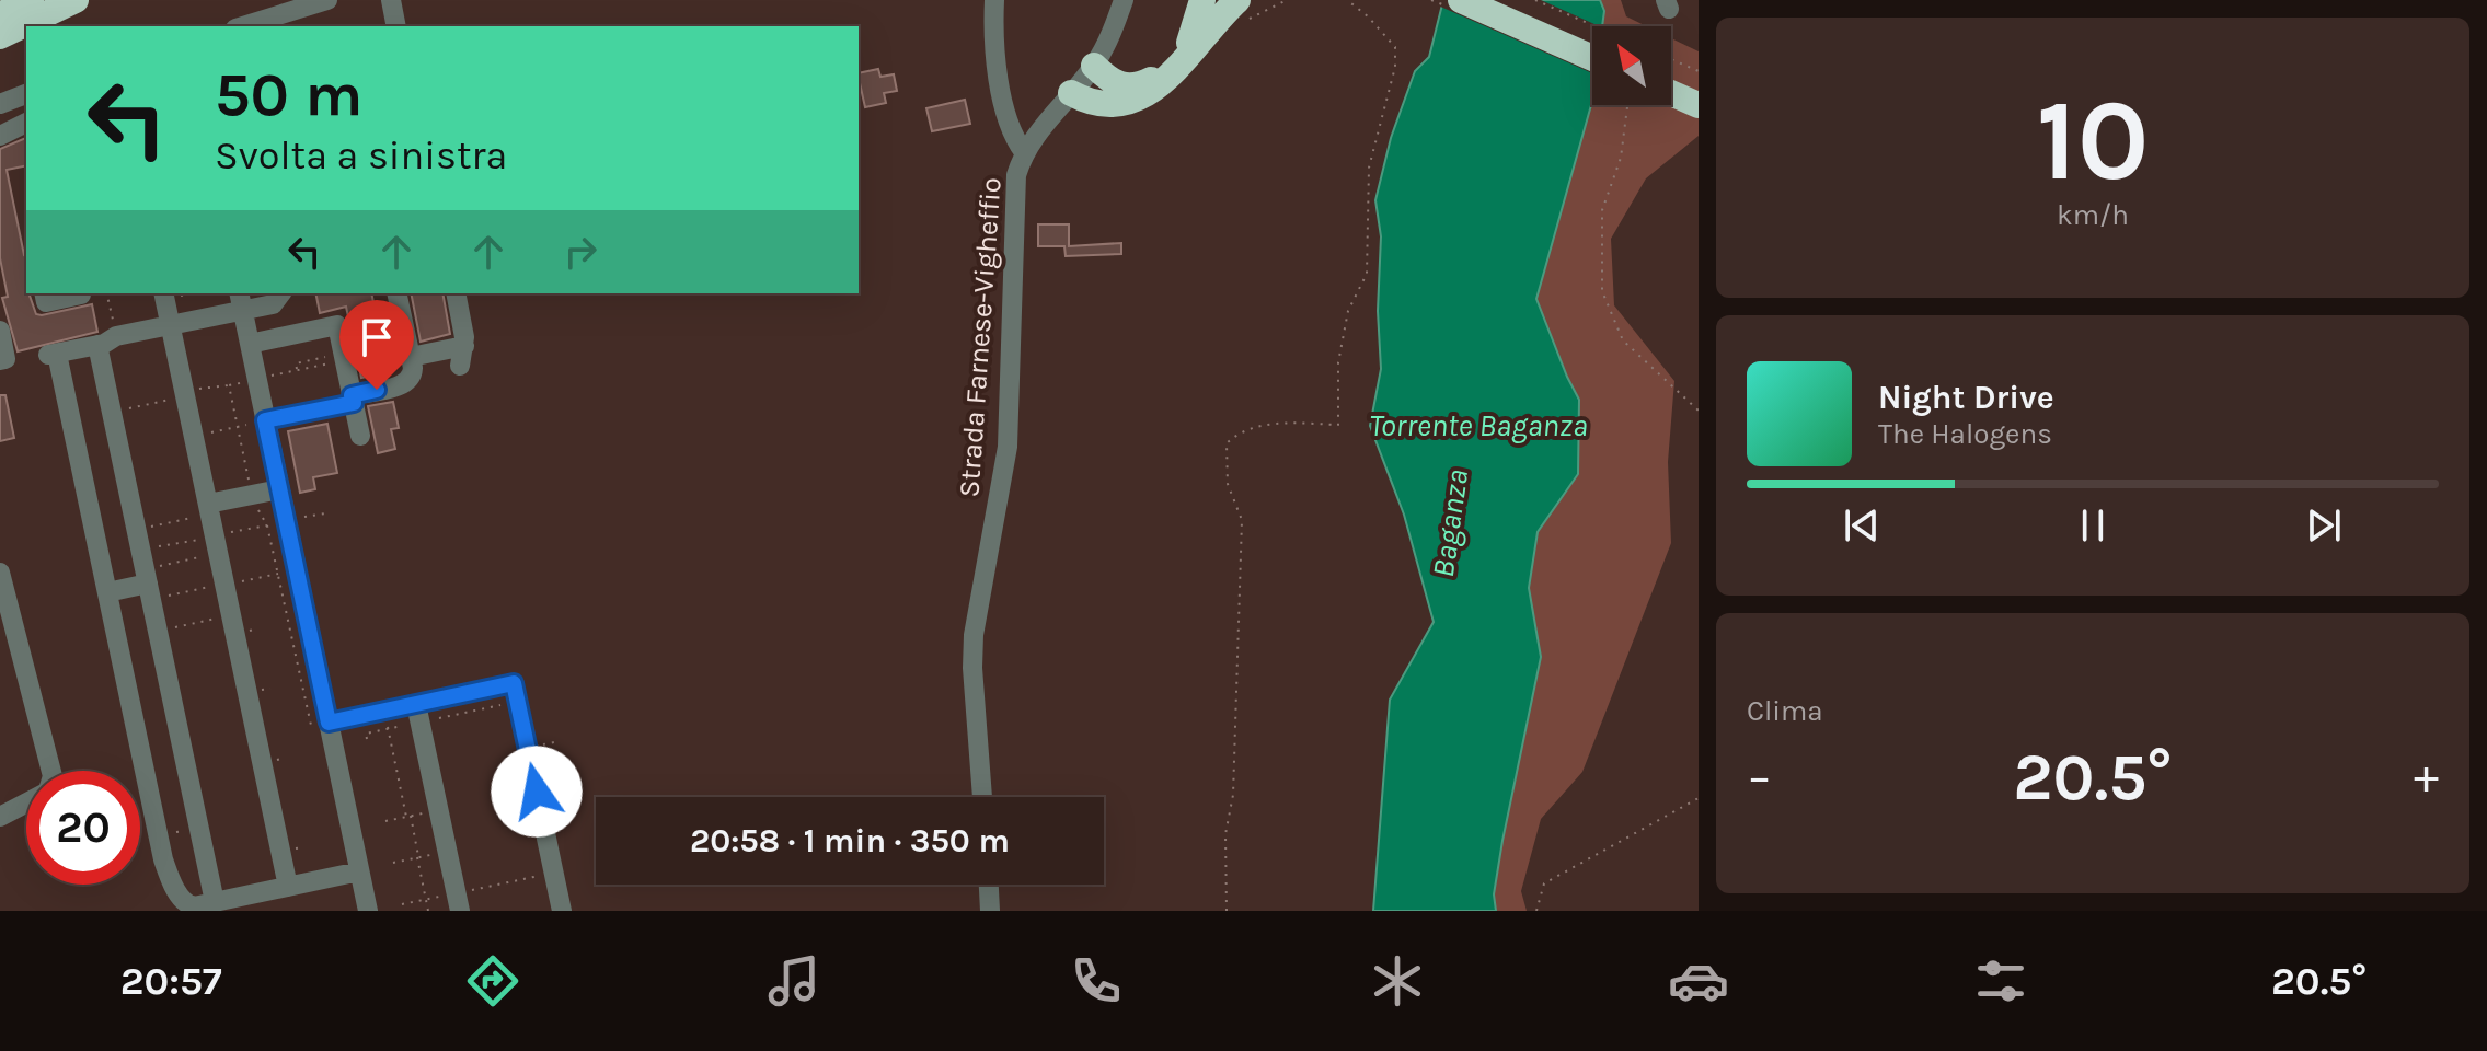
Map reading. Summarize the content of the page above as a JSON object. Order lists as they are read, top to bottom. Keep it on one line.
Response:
{"streets":{"street":["Strada Farnese-Vigheffio"]},"water":["Torrente Baganza","Baganza"],"north":"top left","page":{"tile":[["10","km/h"],"Clima"],"turn":["50 m","Svolta a sinistra"],"song":["Night Drive","The Halogens"],"heat":["−","20.5°","+"],"limit":"20","trip":"20:58 · 1 min · 350 m","tabs":["20:57","20.5°"]}}
